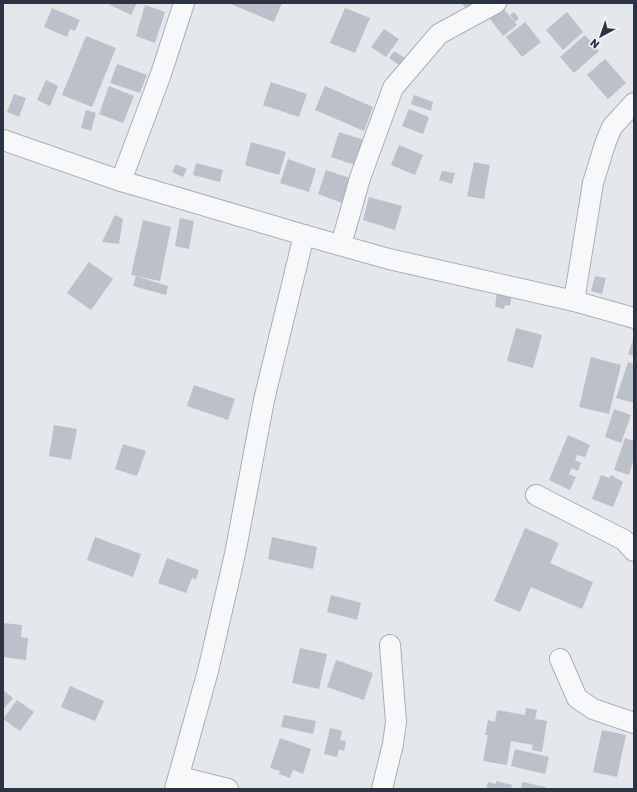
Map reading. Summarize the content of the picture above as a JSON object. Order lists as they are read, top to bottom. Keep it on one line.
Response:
{"north":"bottom left"}
